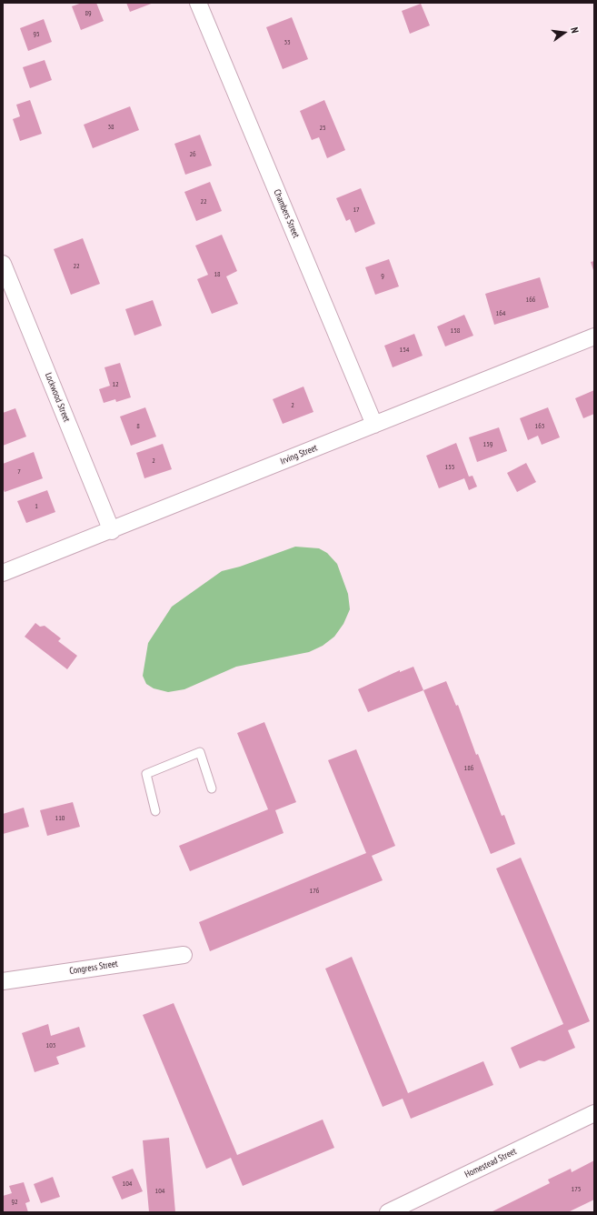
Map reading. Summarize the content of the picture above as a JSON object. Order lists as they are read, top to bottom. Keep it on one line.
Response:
{"streets":{"street":["Chambers Street","Lockwood Street","Irving Street","Congress Street","Homestead Street"]},"crossings":[["Chambers Street","Irving Street"],["Lockwood Street","Irving Street"]],"house_numbers":["89","95","33","38","25","26","22","17","22","18","9","166","164","158","154","12","2","8","163","159","2","155","7","1","186","110","176","103","104","175","104","92"],"north":"right"}
